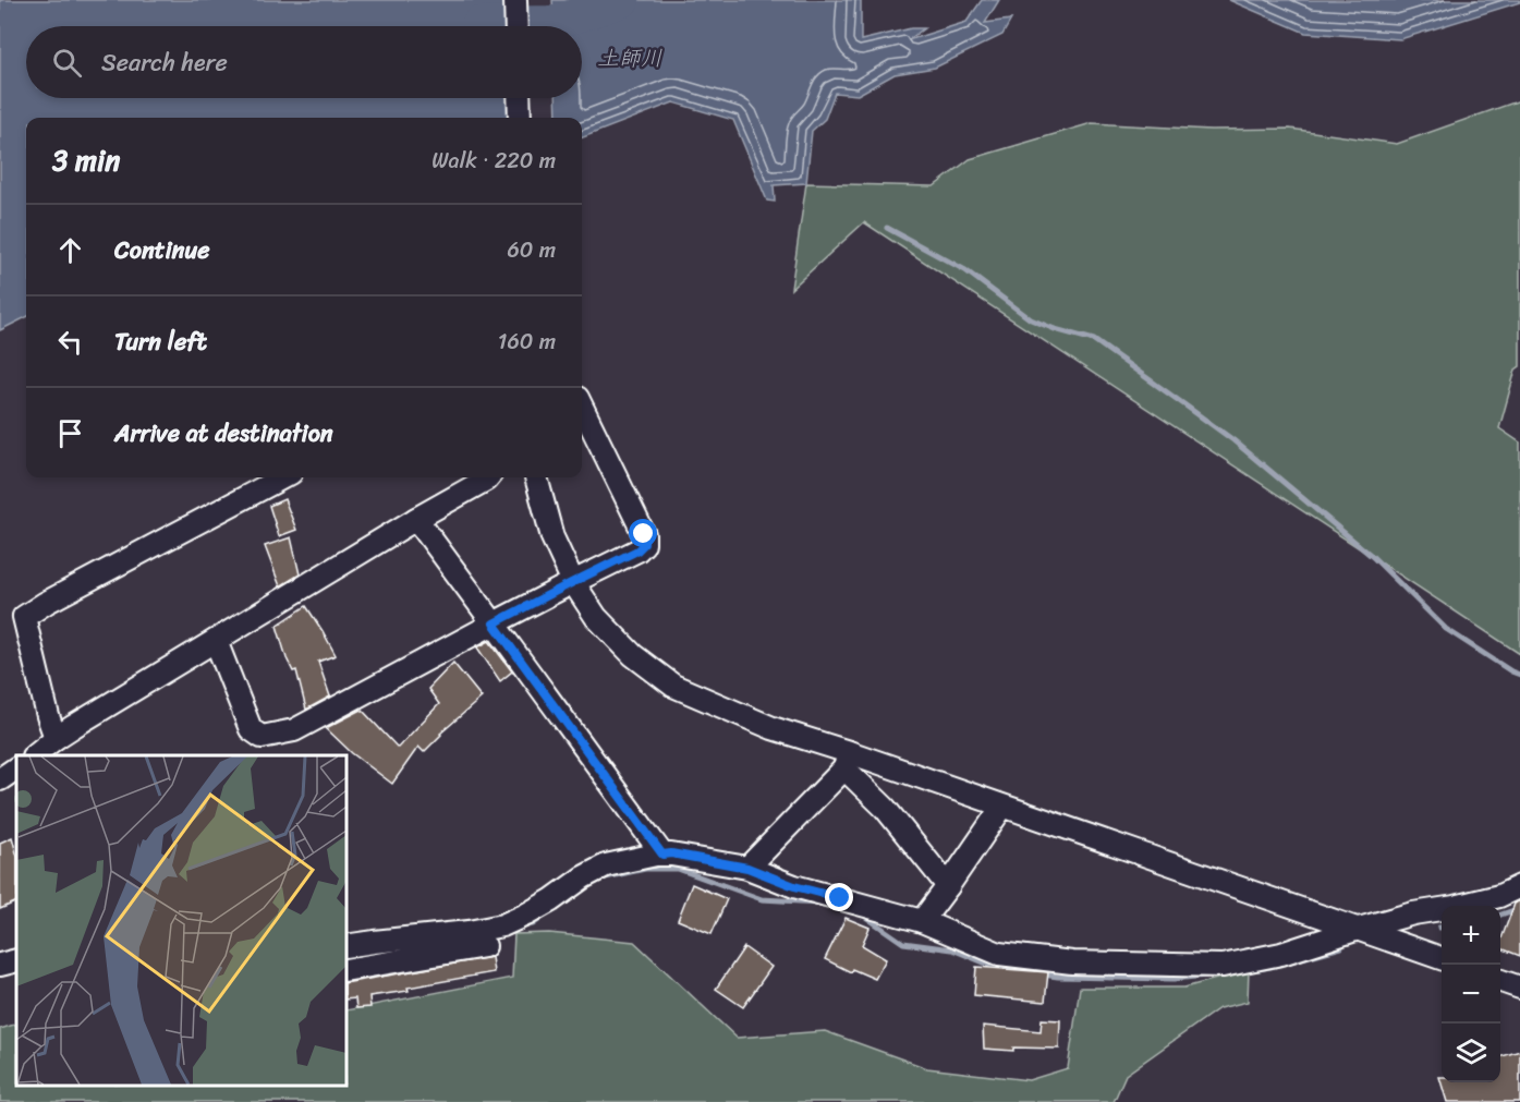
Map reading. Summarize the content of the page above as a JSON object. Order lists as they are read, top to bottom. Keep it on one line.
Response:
{"water":["土師川"],"page":{"search":"Search here","heading":["3 min","Walk · 220 m"],"list":[["Continue","60 m"],["Turn left","160 m"],"Arrive at destination"],"map_buttons":["+","−"]}}
